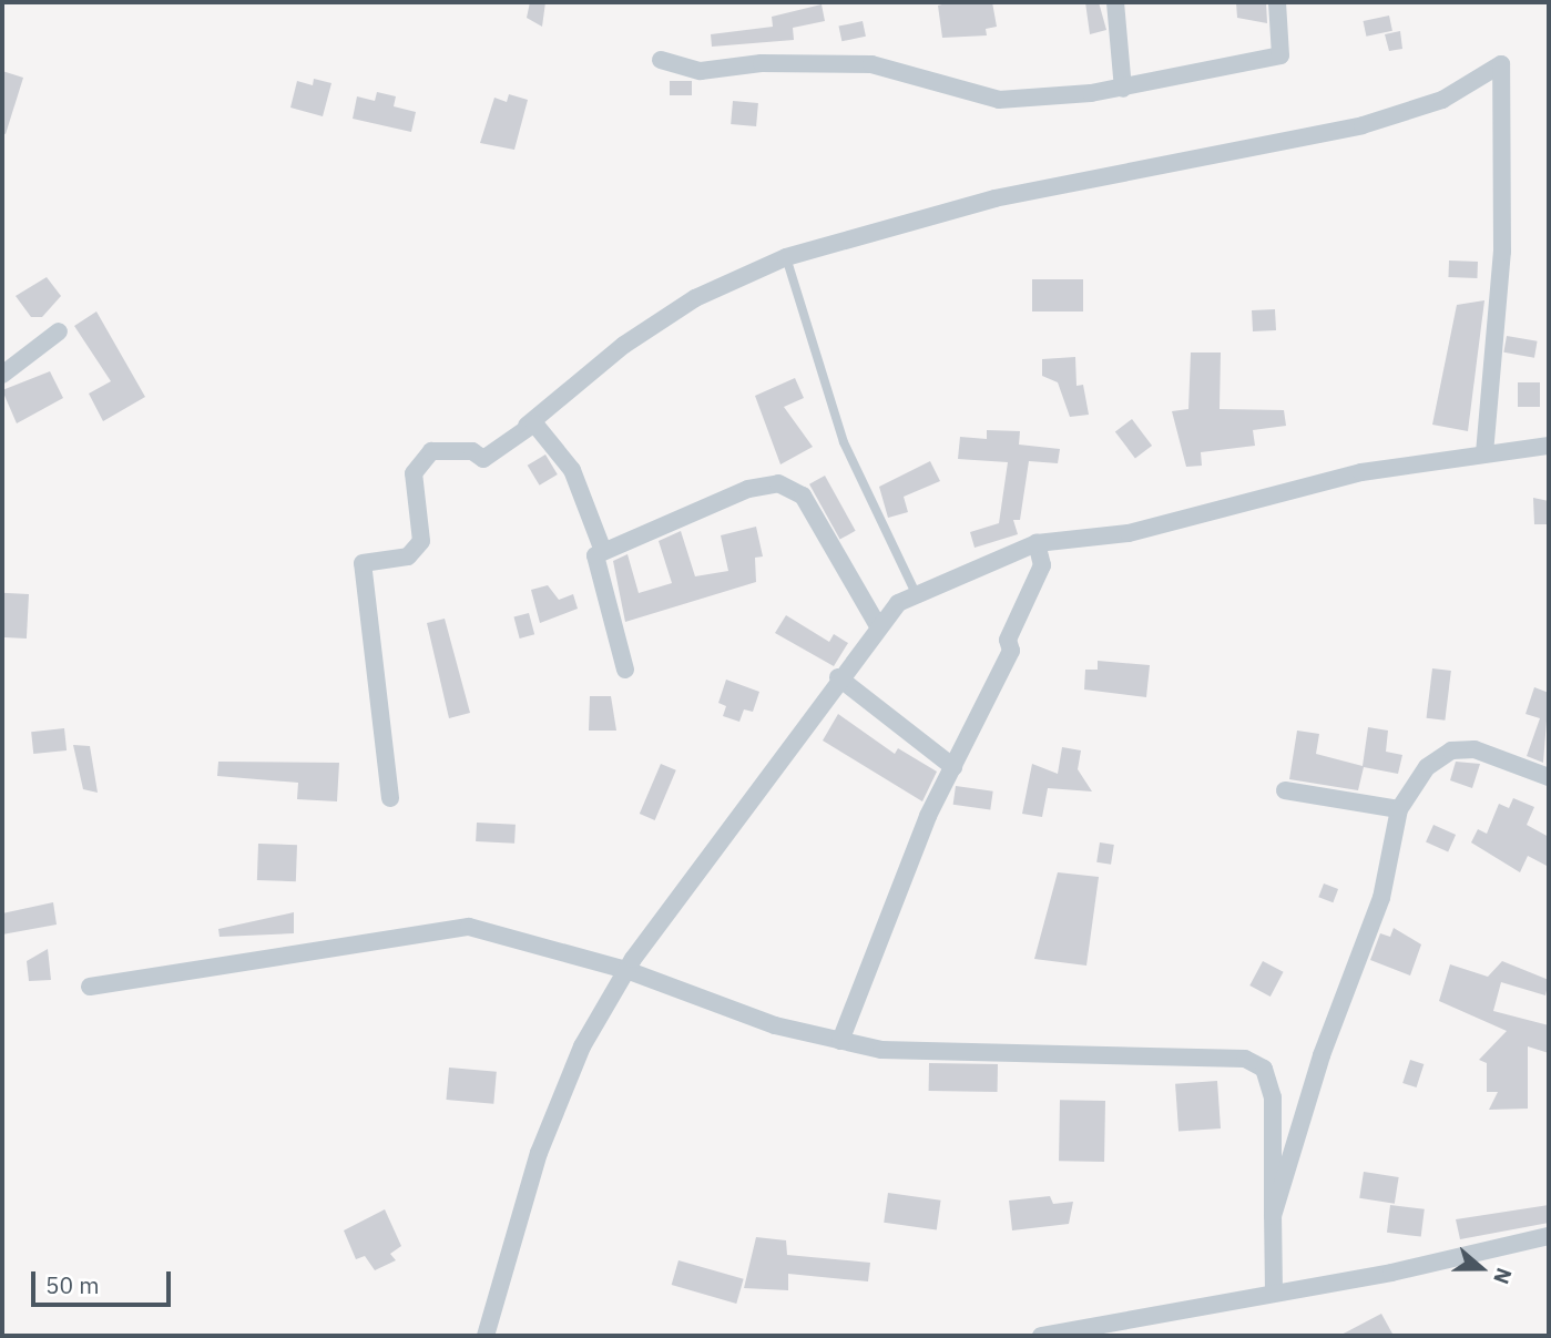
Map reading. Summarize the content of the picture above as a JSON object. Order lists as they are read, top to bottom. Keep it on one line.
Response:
{"scale_bar":"50 m","north":"right"}
